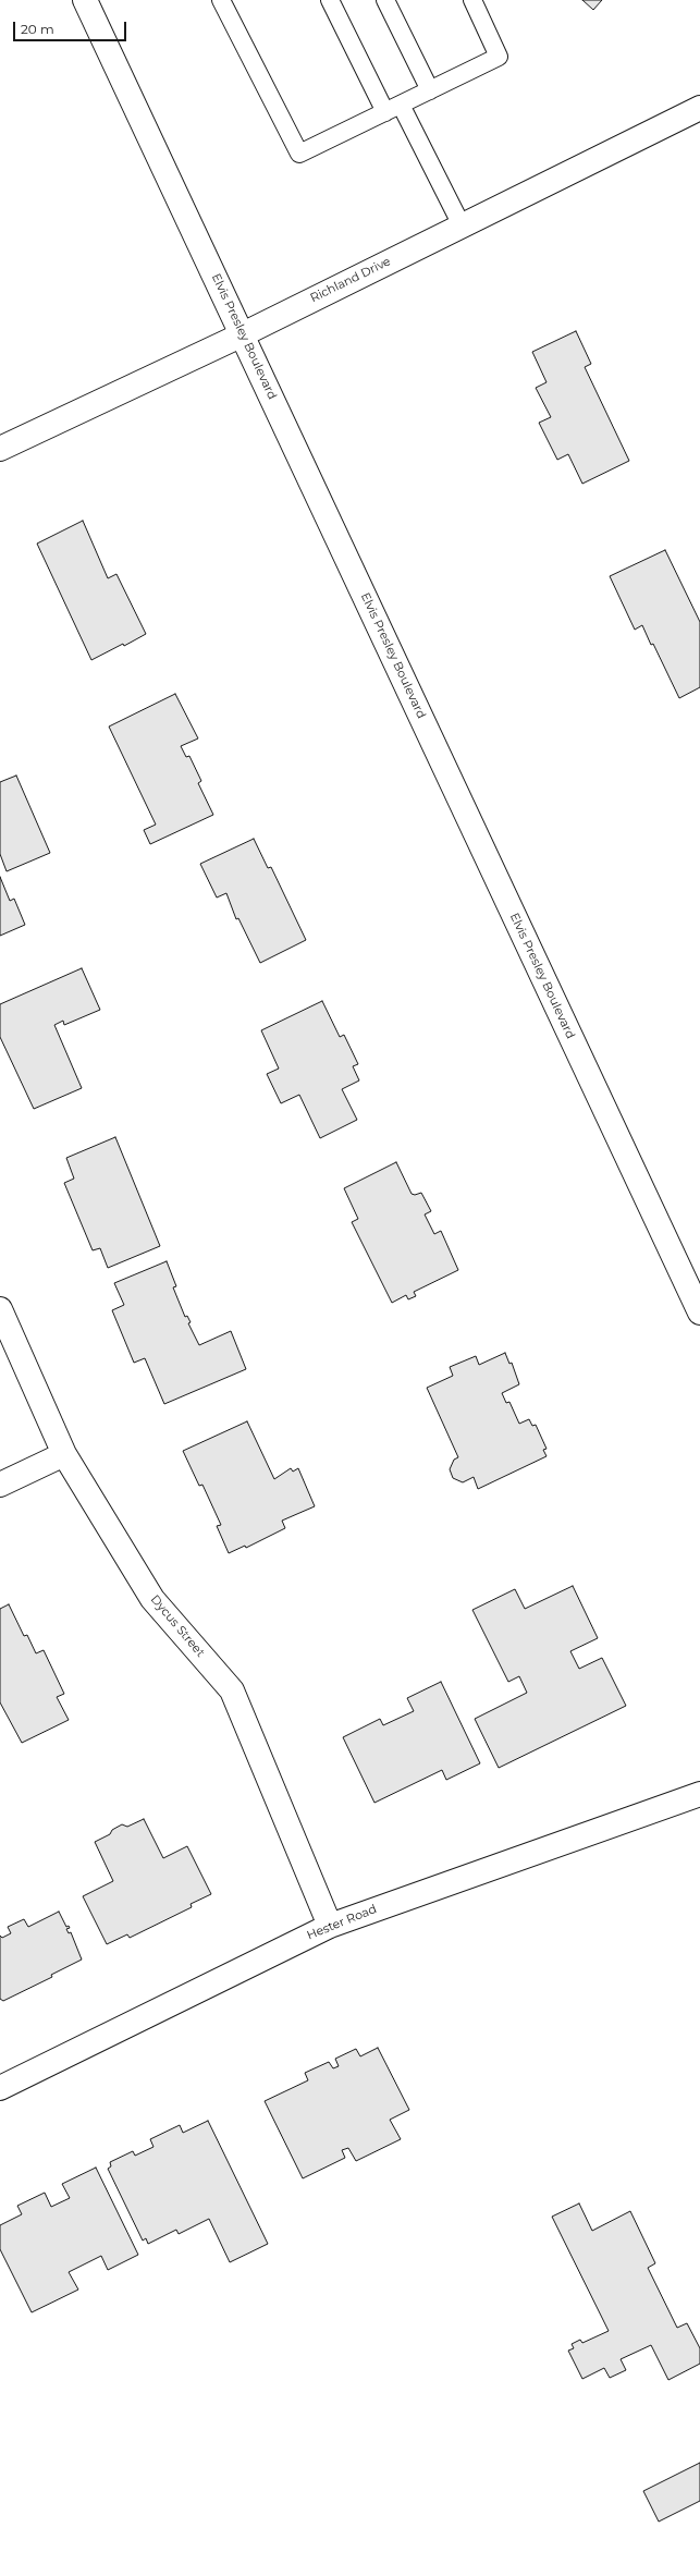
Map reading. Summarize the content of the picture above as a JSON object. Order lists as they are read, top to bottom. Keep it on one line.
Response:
{"streets":{"street":["Richland Drive","Elvis Presley Boulevard","Dycus Street","Hester Road"]},"crossings":[["Richland Drive","Elvis Presley Boulevard"],["Dycus Street","Hester Road"]],"scale_bar":"20 m"}
